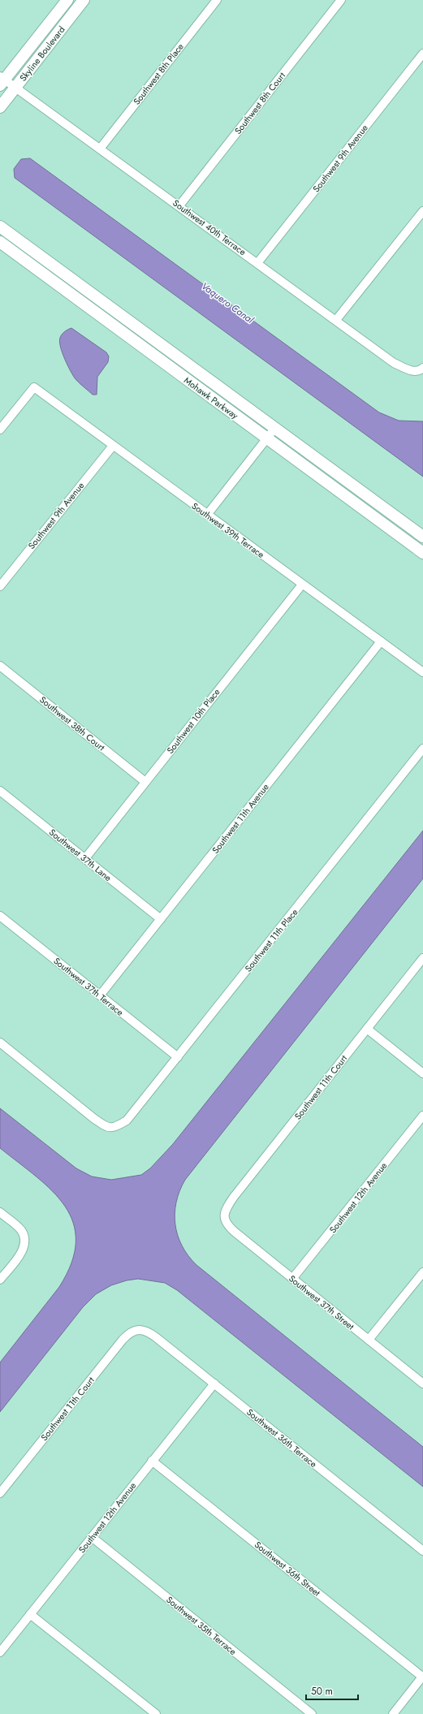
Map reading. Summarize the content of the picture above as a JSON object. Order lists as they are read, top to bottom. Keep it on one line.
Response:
{"streets":{"street":["Skyline Boulevard","Southwest 8th Place","Southwest 8th Court","Southwest 9th Avenue","Southwest 40th Terrace","Mohawk Parkway","Southwest 39th Terrace","Southwest 10th Place","Southwest 38th Court","Southwest 11th Avenue","Southwest 37th Lane","Southwest 11th Place","Southwest 37th Terrace","Southwest 11th Court","Southwest 12th Avenue","Southwest 37th Street","Southwest 36th Terrace","Southwest 36th Street","Southwest 35th Terrace"]},"crossings":[["Skyline Boulevard","Southwest 40th Terrace"],["Southwest 8th Place","Southwest 40th Terrace"],["Southwest 8th Court","Southwest 40th Terrace"],["Southwest 9th Avenue","Southwest 40th Terrace"],["Southwest 9th Avenue","Southwest 39th Terrace"],["Southwest 39th Terrace","Southwest 10th Place"],["Southwest 39th Terrace","Southwest 11th Avenue"],["Southwest 10th Place","Southwest 38th Court"],["Southwest 10th Place","Southwest 37th Lane"],["Southwest 11th Avenue","Southwest 37th Lane"],["Southwest 11th Avenue","Southwest 37th Terrace"],["Southwest 11th Place","Southwest 37th Terrace"],["Southwest 11th Court","Southwest 37th Street"],["Southwest 11th Court","Southwest 36th Terrace"],["Southwest 12th Avenue","Southwest 37th Street"],["Southwest 12th Avenue","Southwest 36th Terrace"],["Southwest 12th Avenue","Southwest 36th Street"],["Southwest 12th Avenue","Southwest 35th Terrace"]],"water":["Vaquero Canal"],"scale_bar":"50 m"}
